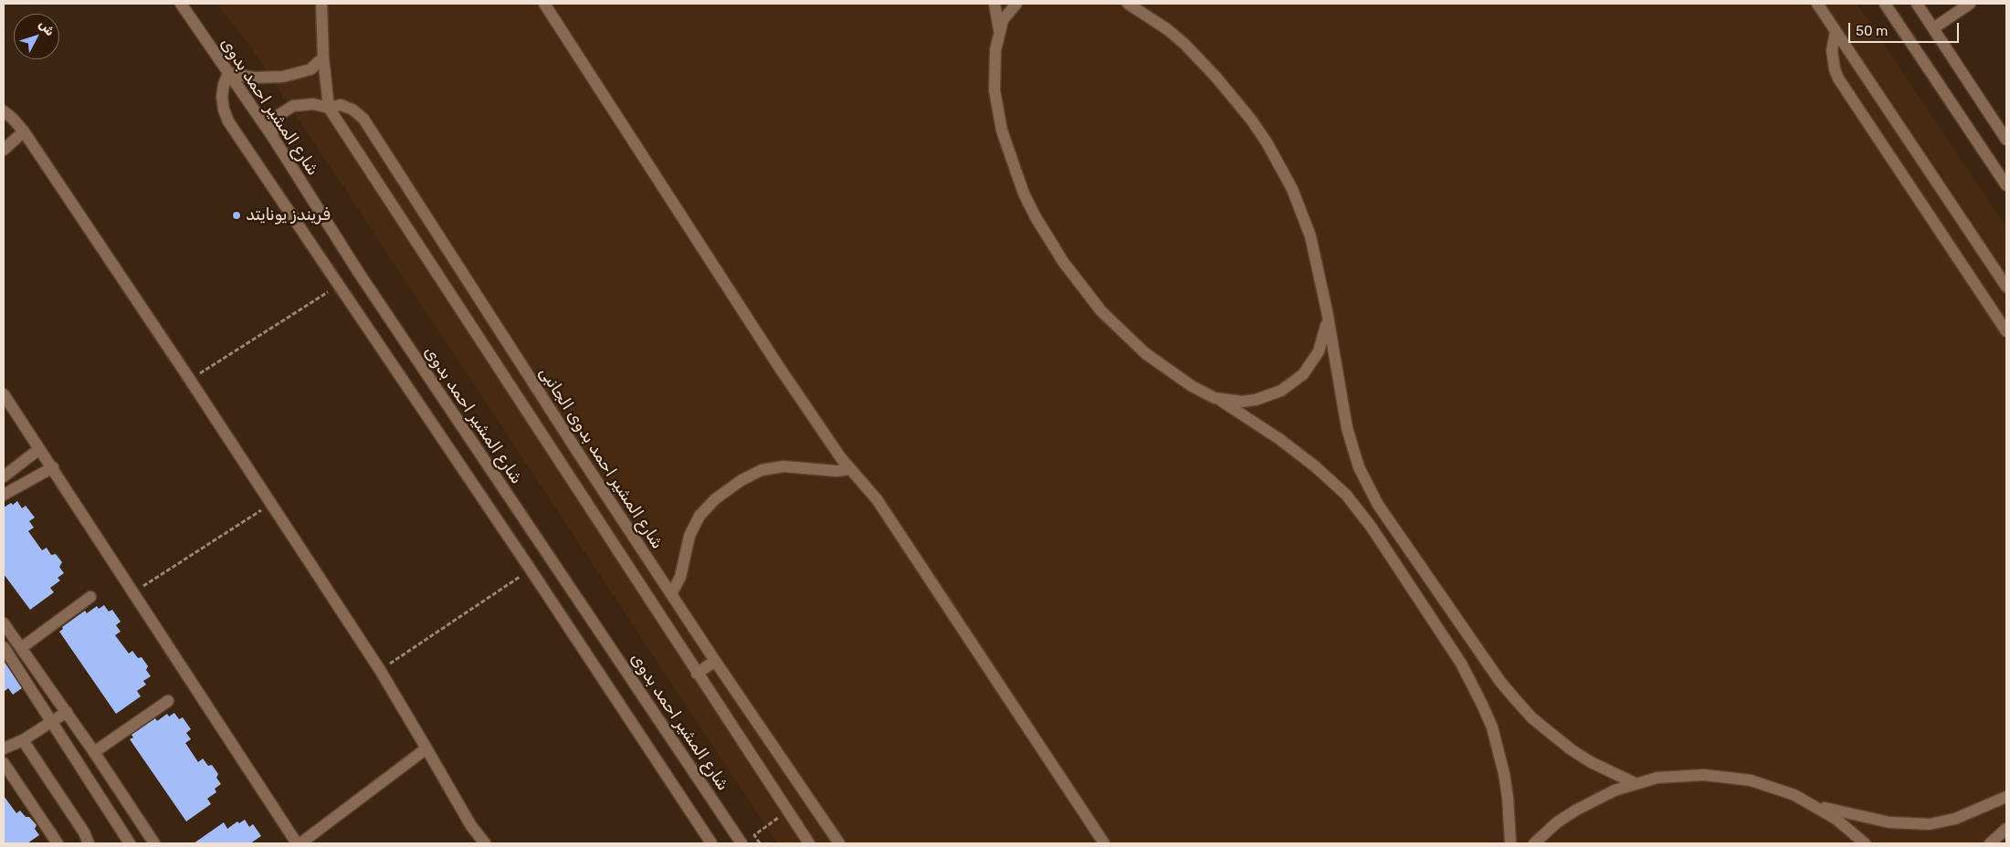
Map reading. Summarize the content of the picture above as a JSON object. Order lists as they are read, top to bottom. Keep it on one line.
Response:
{"streets":{"street":["شارع المشير احمد بدوى","شارع المشير احمد بدوى الجانبى"]},"crossings":[["شارع المشير احمد بدوى","شارع المشير احمد بدوى الجانبى"]],"places":["فريندز يونايتد"],"scale_bar":"50 m","north":"top right"}
